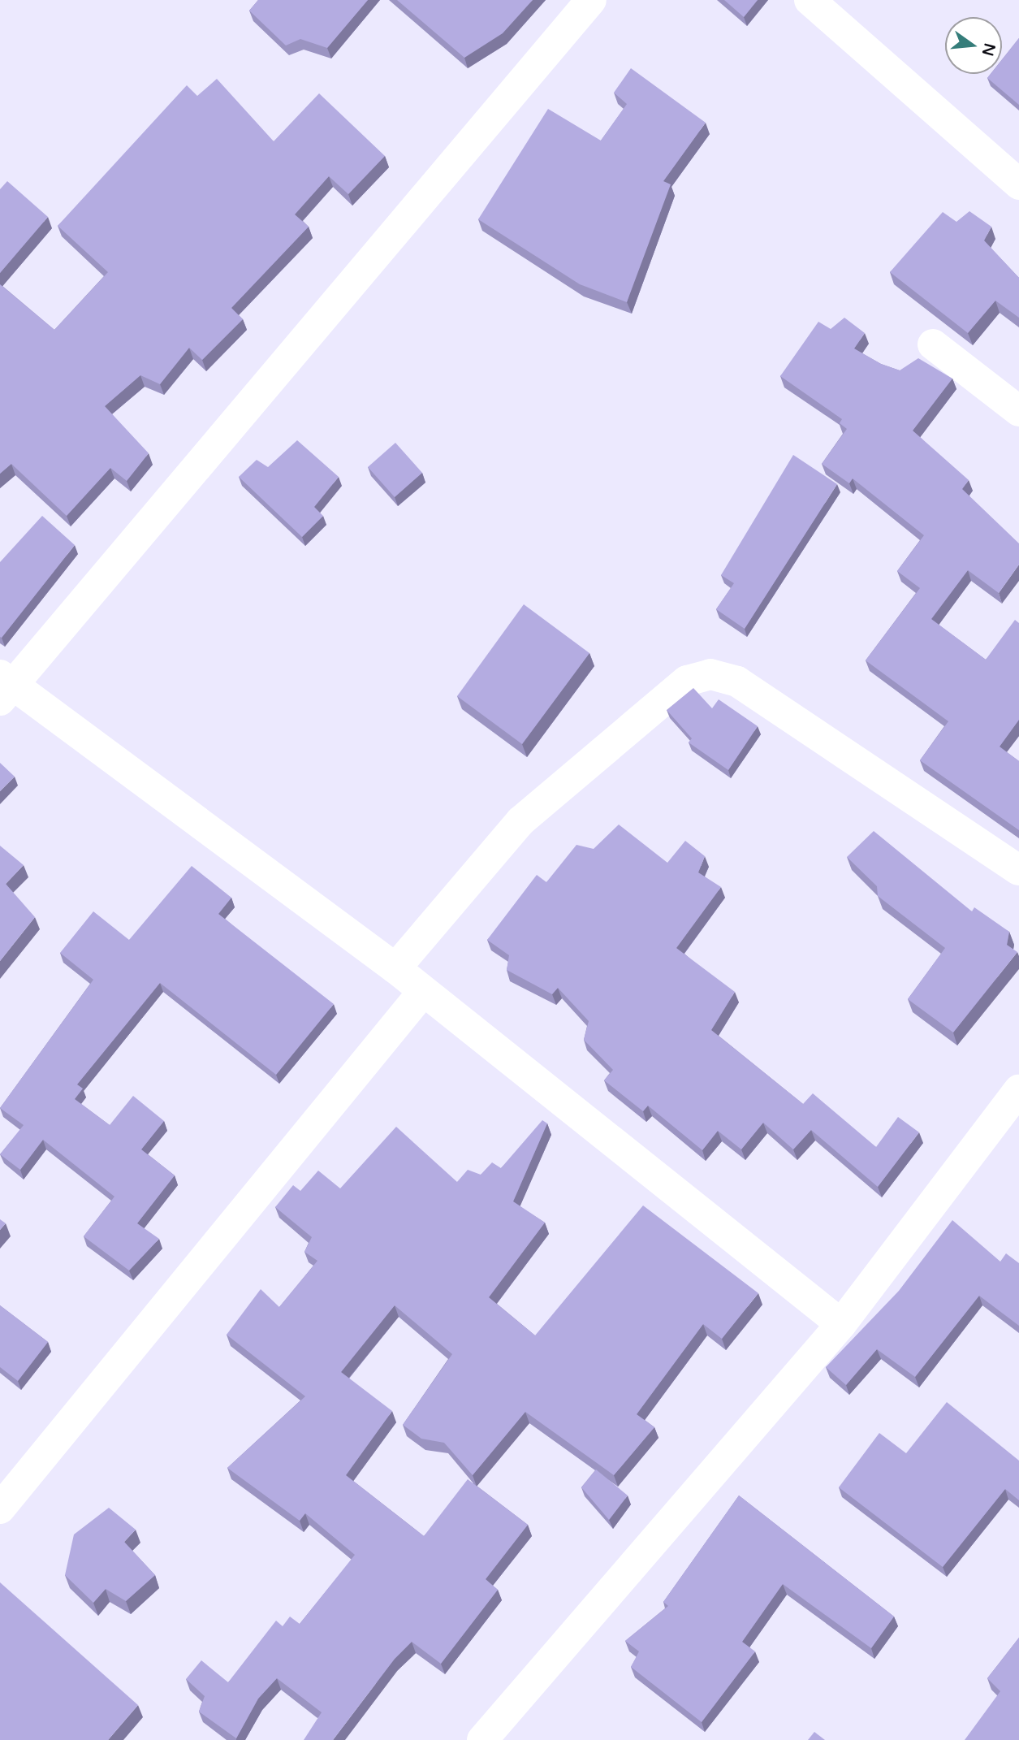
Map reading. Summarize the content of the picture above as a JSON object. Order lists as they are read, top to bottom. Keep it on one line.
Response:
{"north":"right"}
